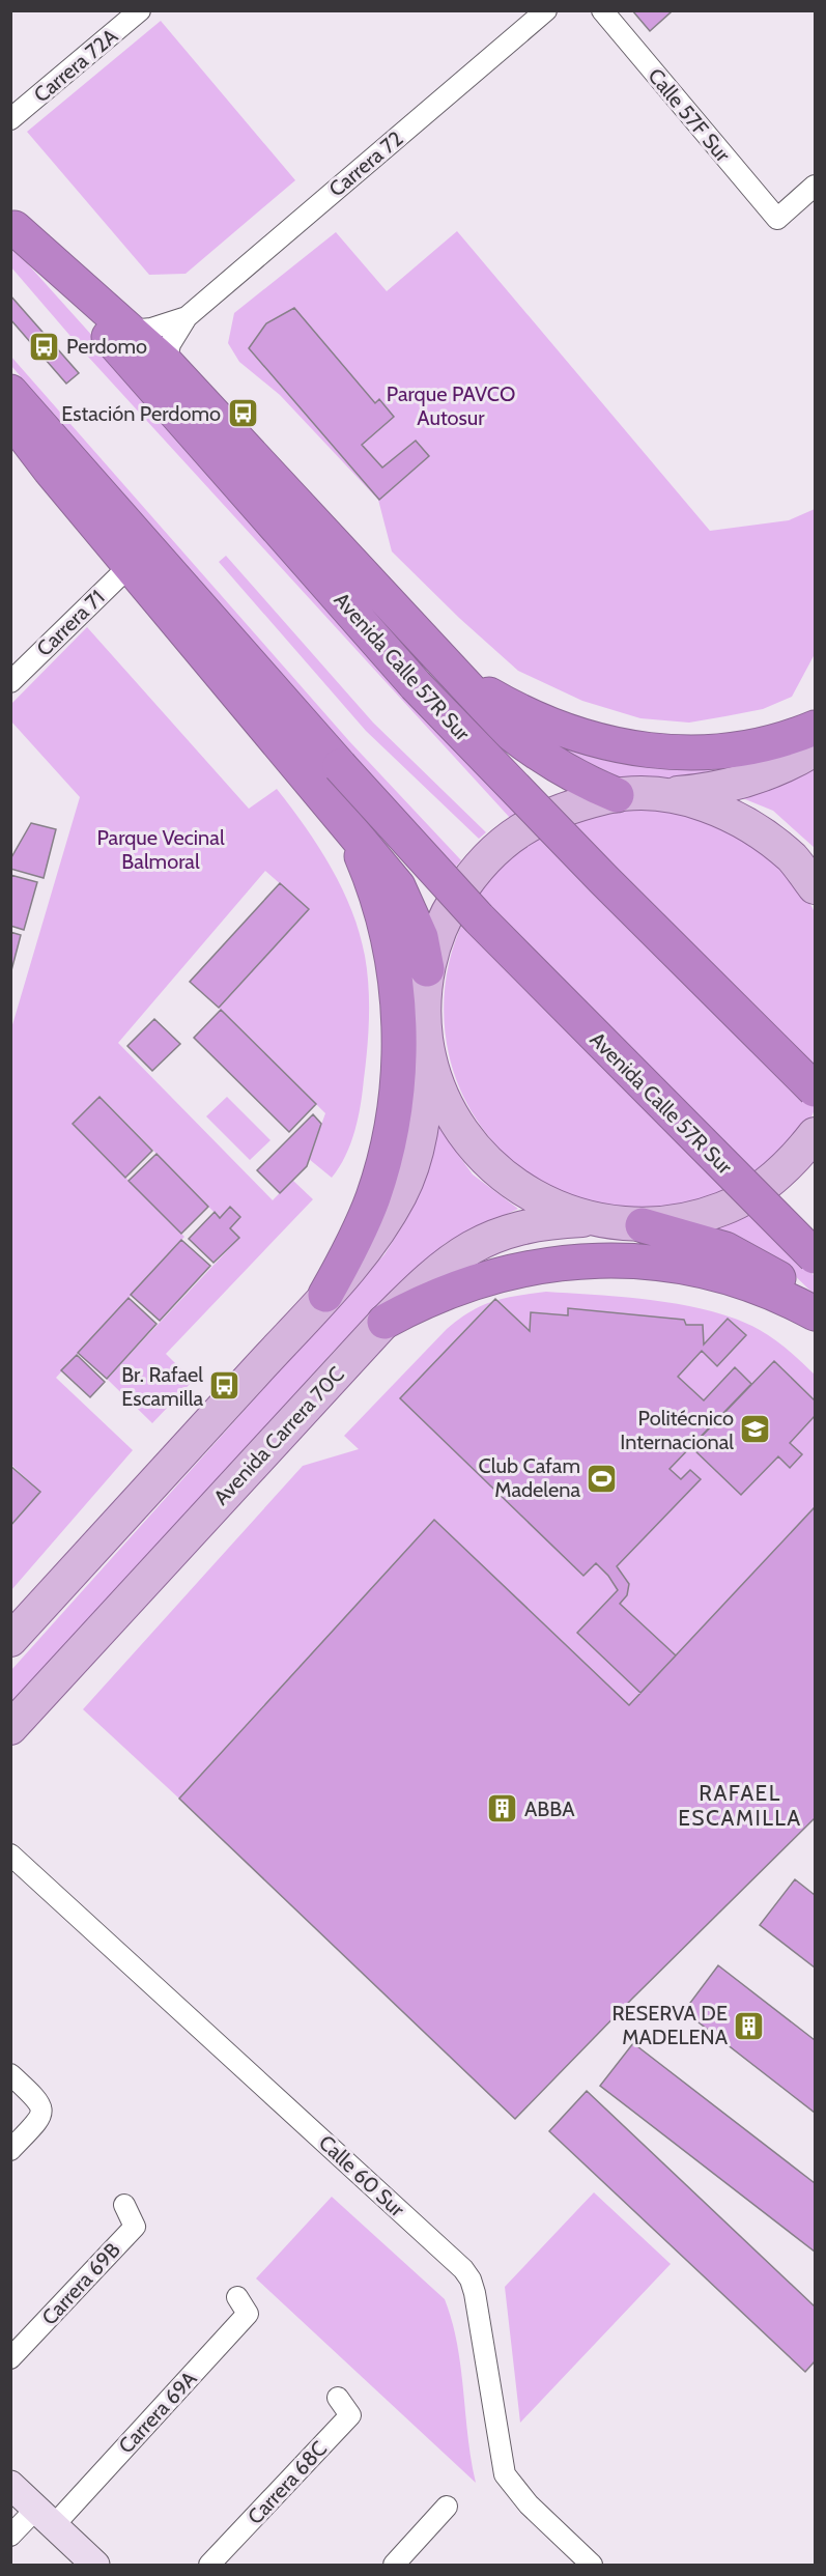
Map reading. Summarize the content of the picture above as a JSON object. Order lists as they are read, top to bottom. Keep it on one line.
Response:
{"streets":{"highway":["Avenida Calle 57R Sur"],"main road":["Avenida Carrera 70C"],"street":["Carrera 72A","Calle 57F Sur","Carrera 72","Carrera 71","Calle 60 Sur","Carrera 69B","Carrera 69A","Carrera 68C"]},"districts":["RAFAEL ESCAMILLA"],"parks":["Parque PAVCO Autosur","Parque Vecinal Balmoral"],"places":{"bus stop":["Perdomo","Estación Perdomo","Br. Rafael Escamilla"],"school or university":["Politécnico Internacional"],"sports":["Club Cafam Madelena"],"building":["ABBA","RESERVA DE MADELENA"]}}
